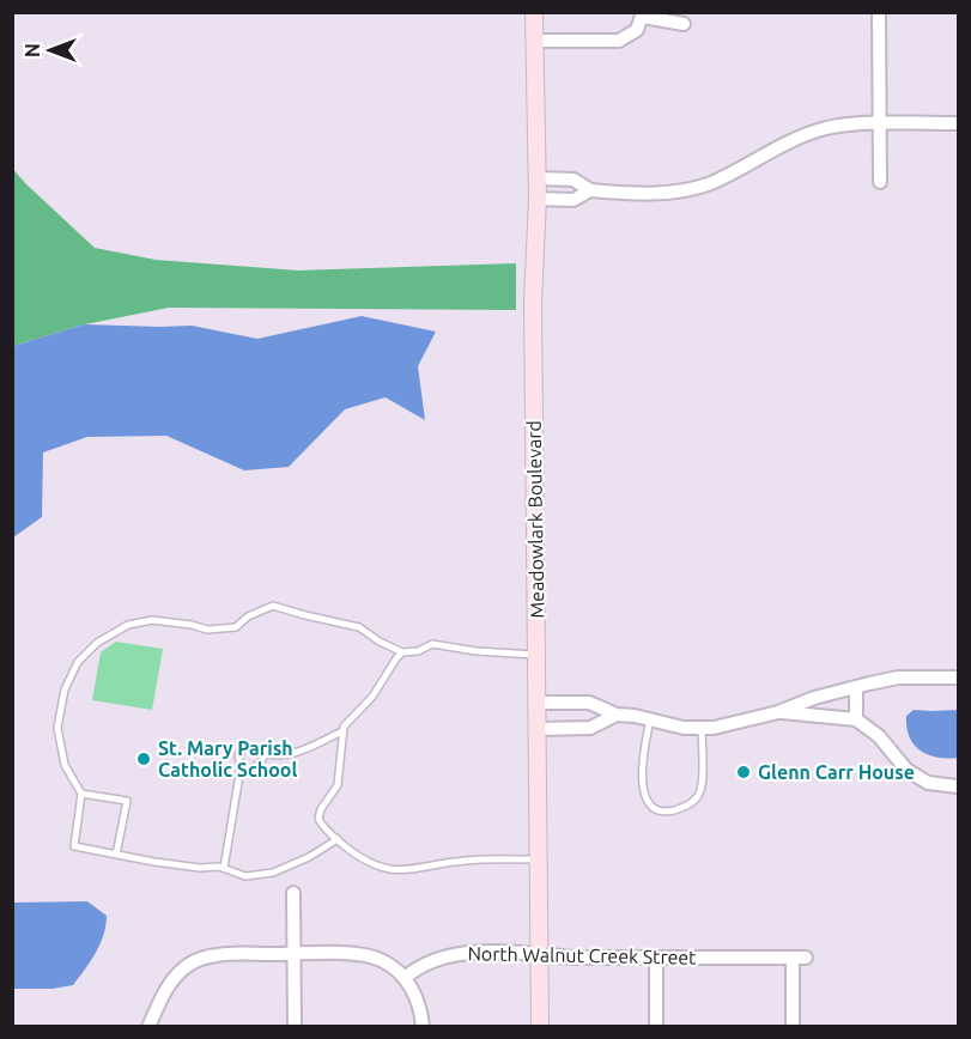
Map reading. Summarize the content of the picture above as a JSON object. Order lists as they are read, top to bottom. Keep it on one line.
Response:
{"streets":{"street":["Meadowlark Boulevard","North Walnut Creek Street"]},"crossings":[["Meadowlark Boulevard","North Walnut Creek Street"]],"places":["St. Mary Parish Catholic School","Glenn Carr House"],"north":"left"}
